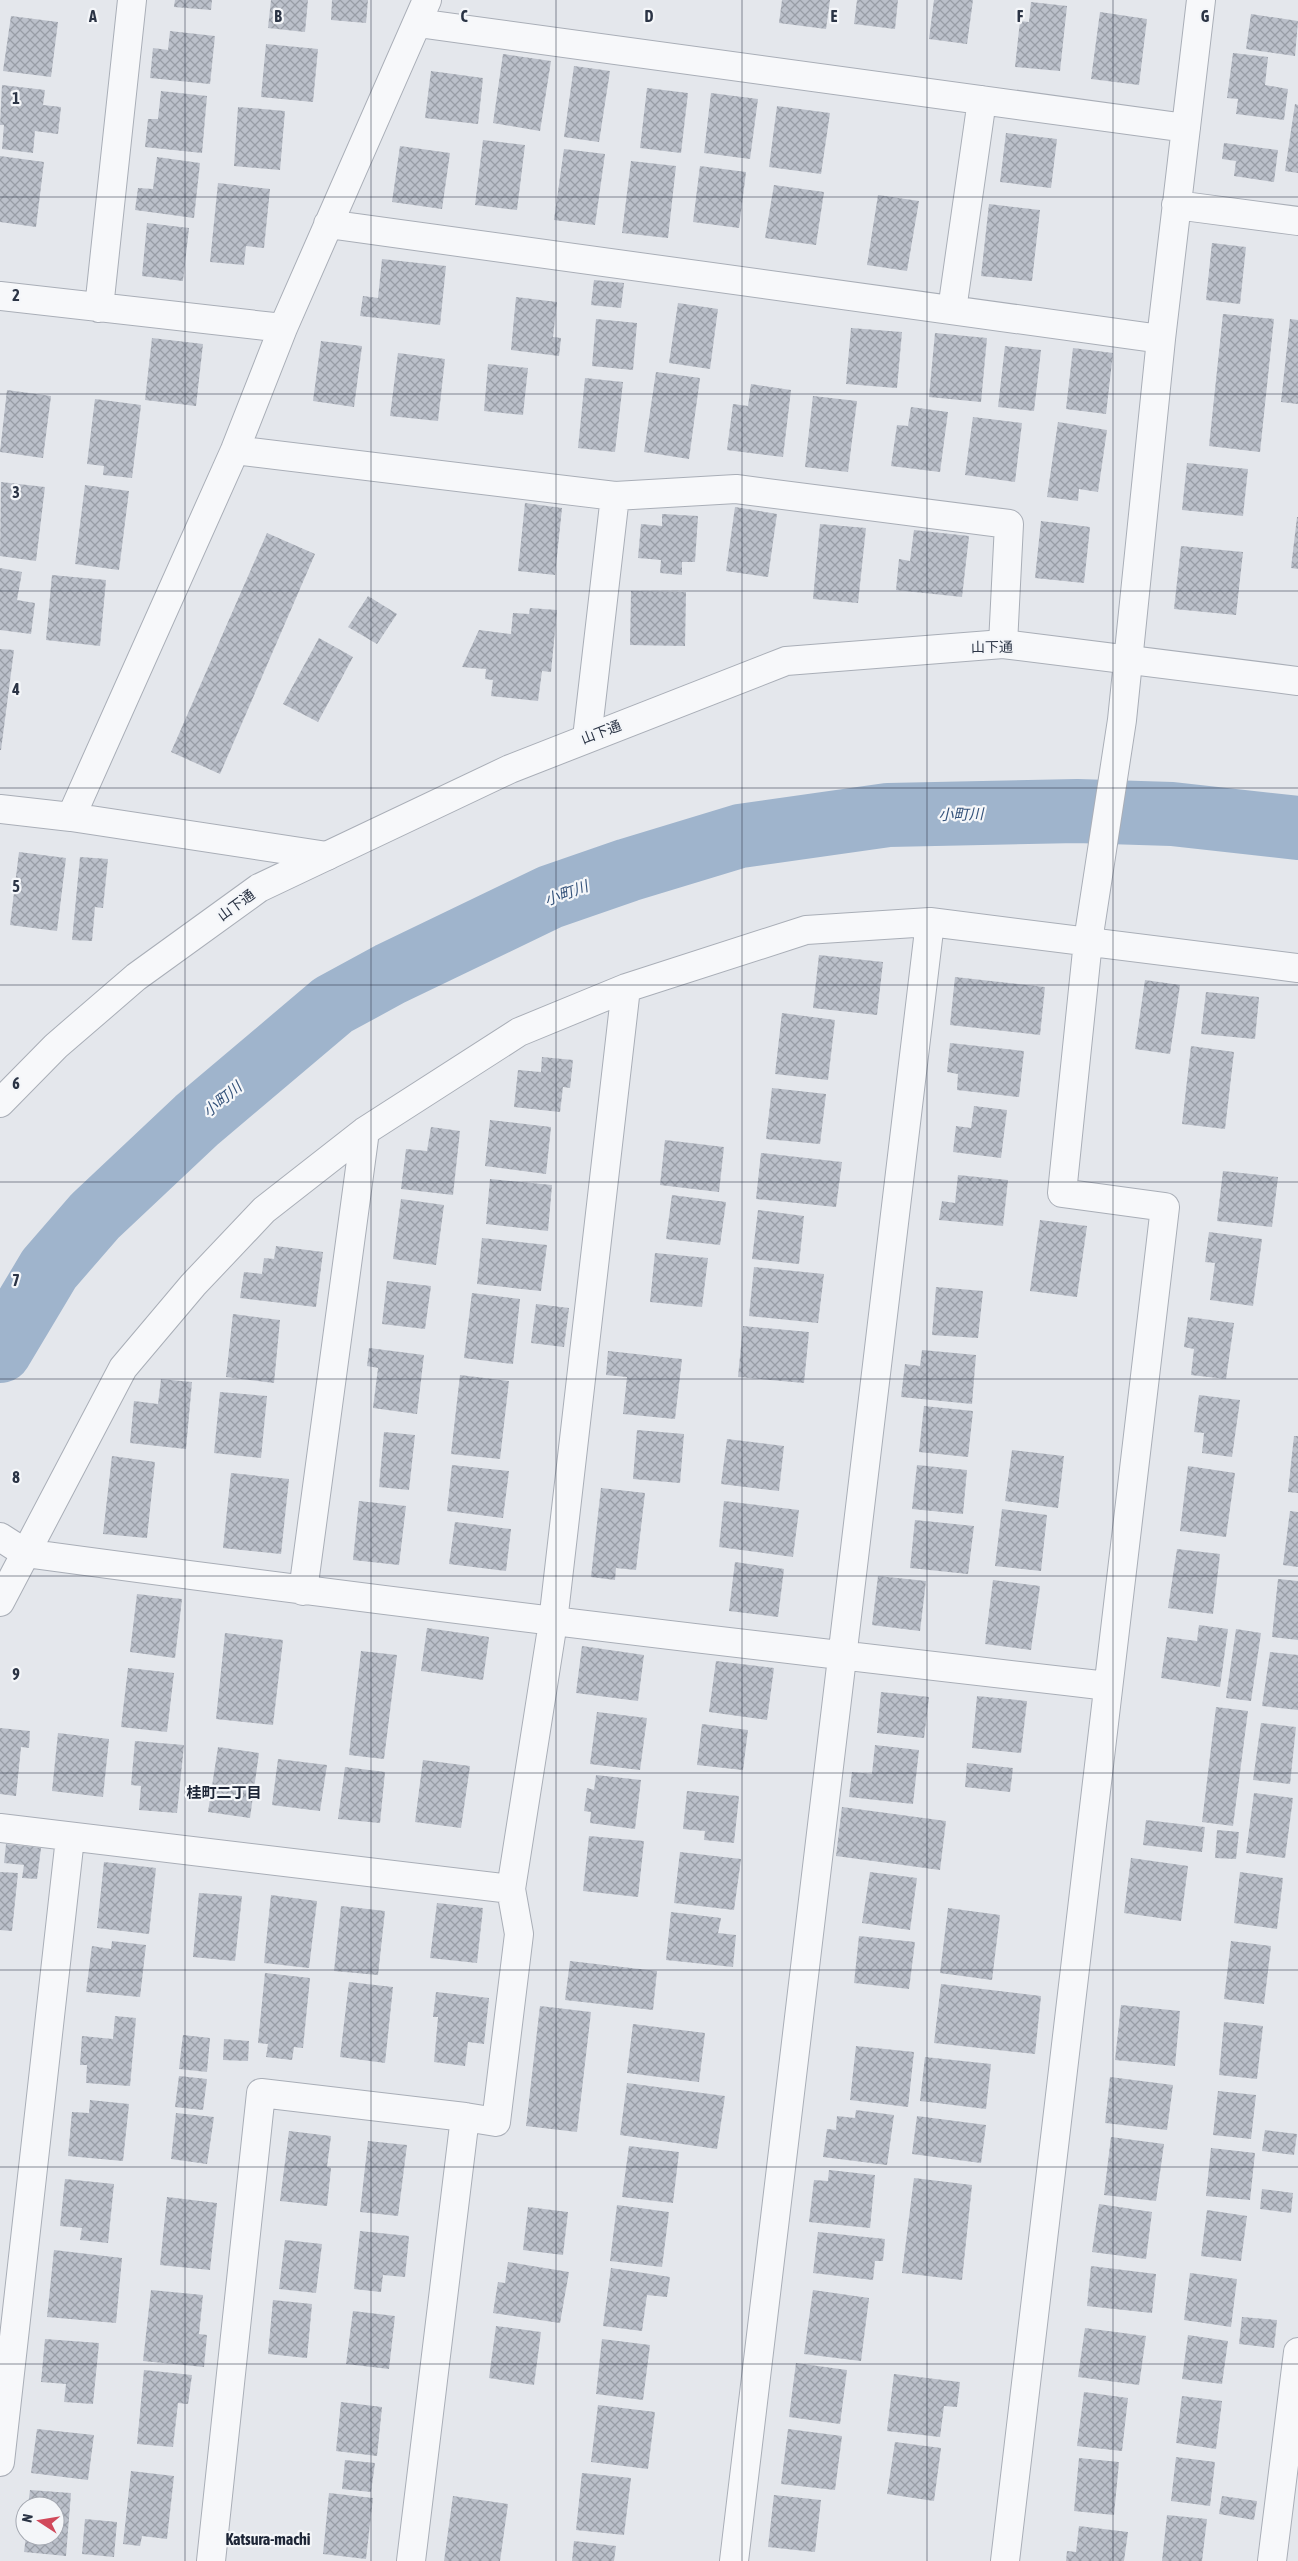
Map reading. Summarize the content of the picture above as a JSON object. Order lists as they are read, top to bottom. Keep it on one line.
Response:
{"streets":{"street":["山下通"]},"districts":["桂町二丁目","Katsura-machi"],"water":["小町川"],"north":"left","grid":{"columns":["A","B","C","D","E","F","G"],"rows":["1","2","3","4","5","6","7","8","9"]}}
